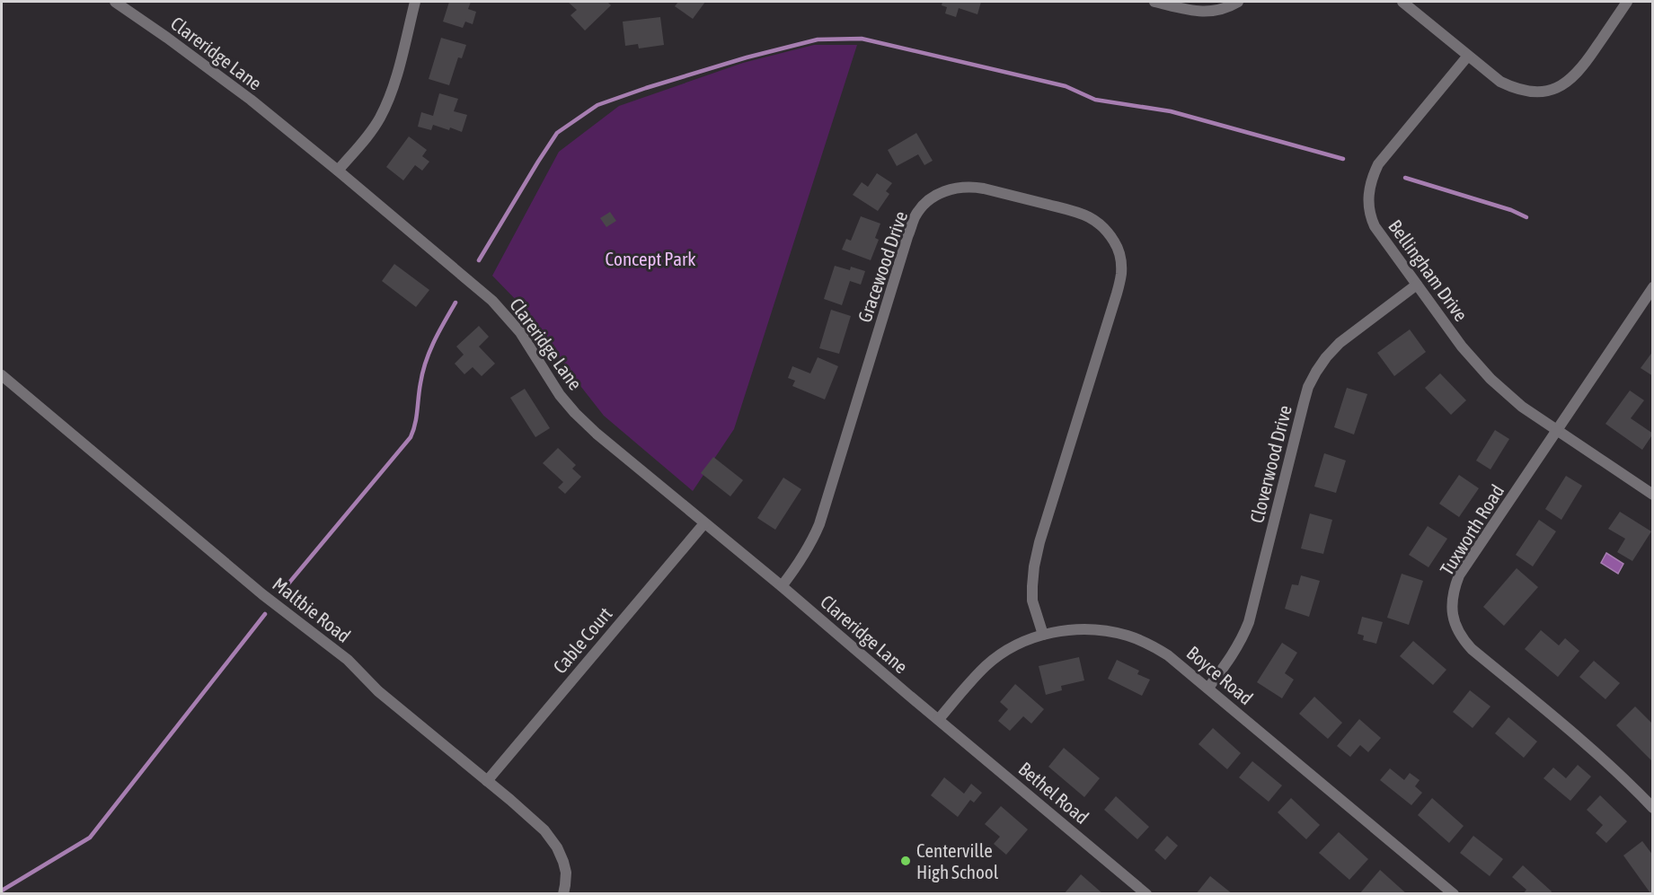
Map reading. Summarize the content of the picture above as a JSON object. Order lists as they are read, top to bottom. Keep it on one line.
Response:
{"streets":{"street":["Clareridge Lane","Gracewood Drive","Bellingham Drive","Cloverwood Drive","Tuxworth Road","Maltbie Road","Cable Court","Boyce Road","Bethel Road"]},"crossings":[["Clareridge Lane","Gracewood Drive"],["Clareridge Lane","Cable Court"],["Clareridge Lane","Boyce Road"],["Clareridge Lane","Bethel Road"],["Gracewood Drive","Boyce Road"],["Bellingham Drive","Cloverwood Drive"],["Bellingham Drive","Tuxworth Road"],["Cloverwood Drive","Boyce Road"],["Maltbie Road","Cable Court"],["Boyce Road","Bethel Road"]],"parks":["Concept Park"],"places":["Centerville High School"]}
